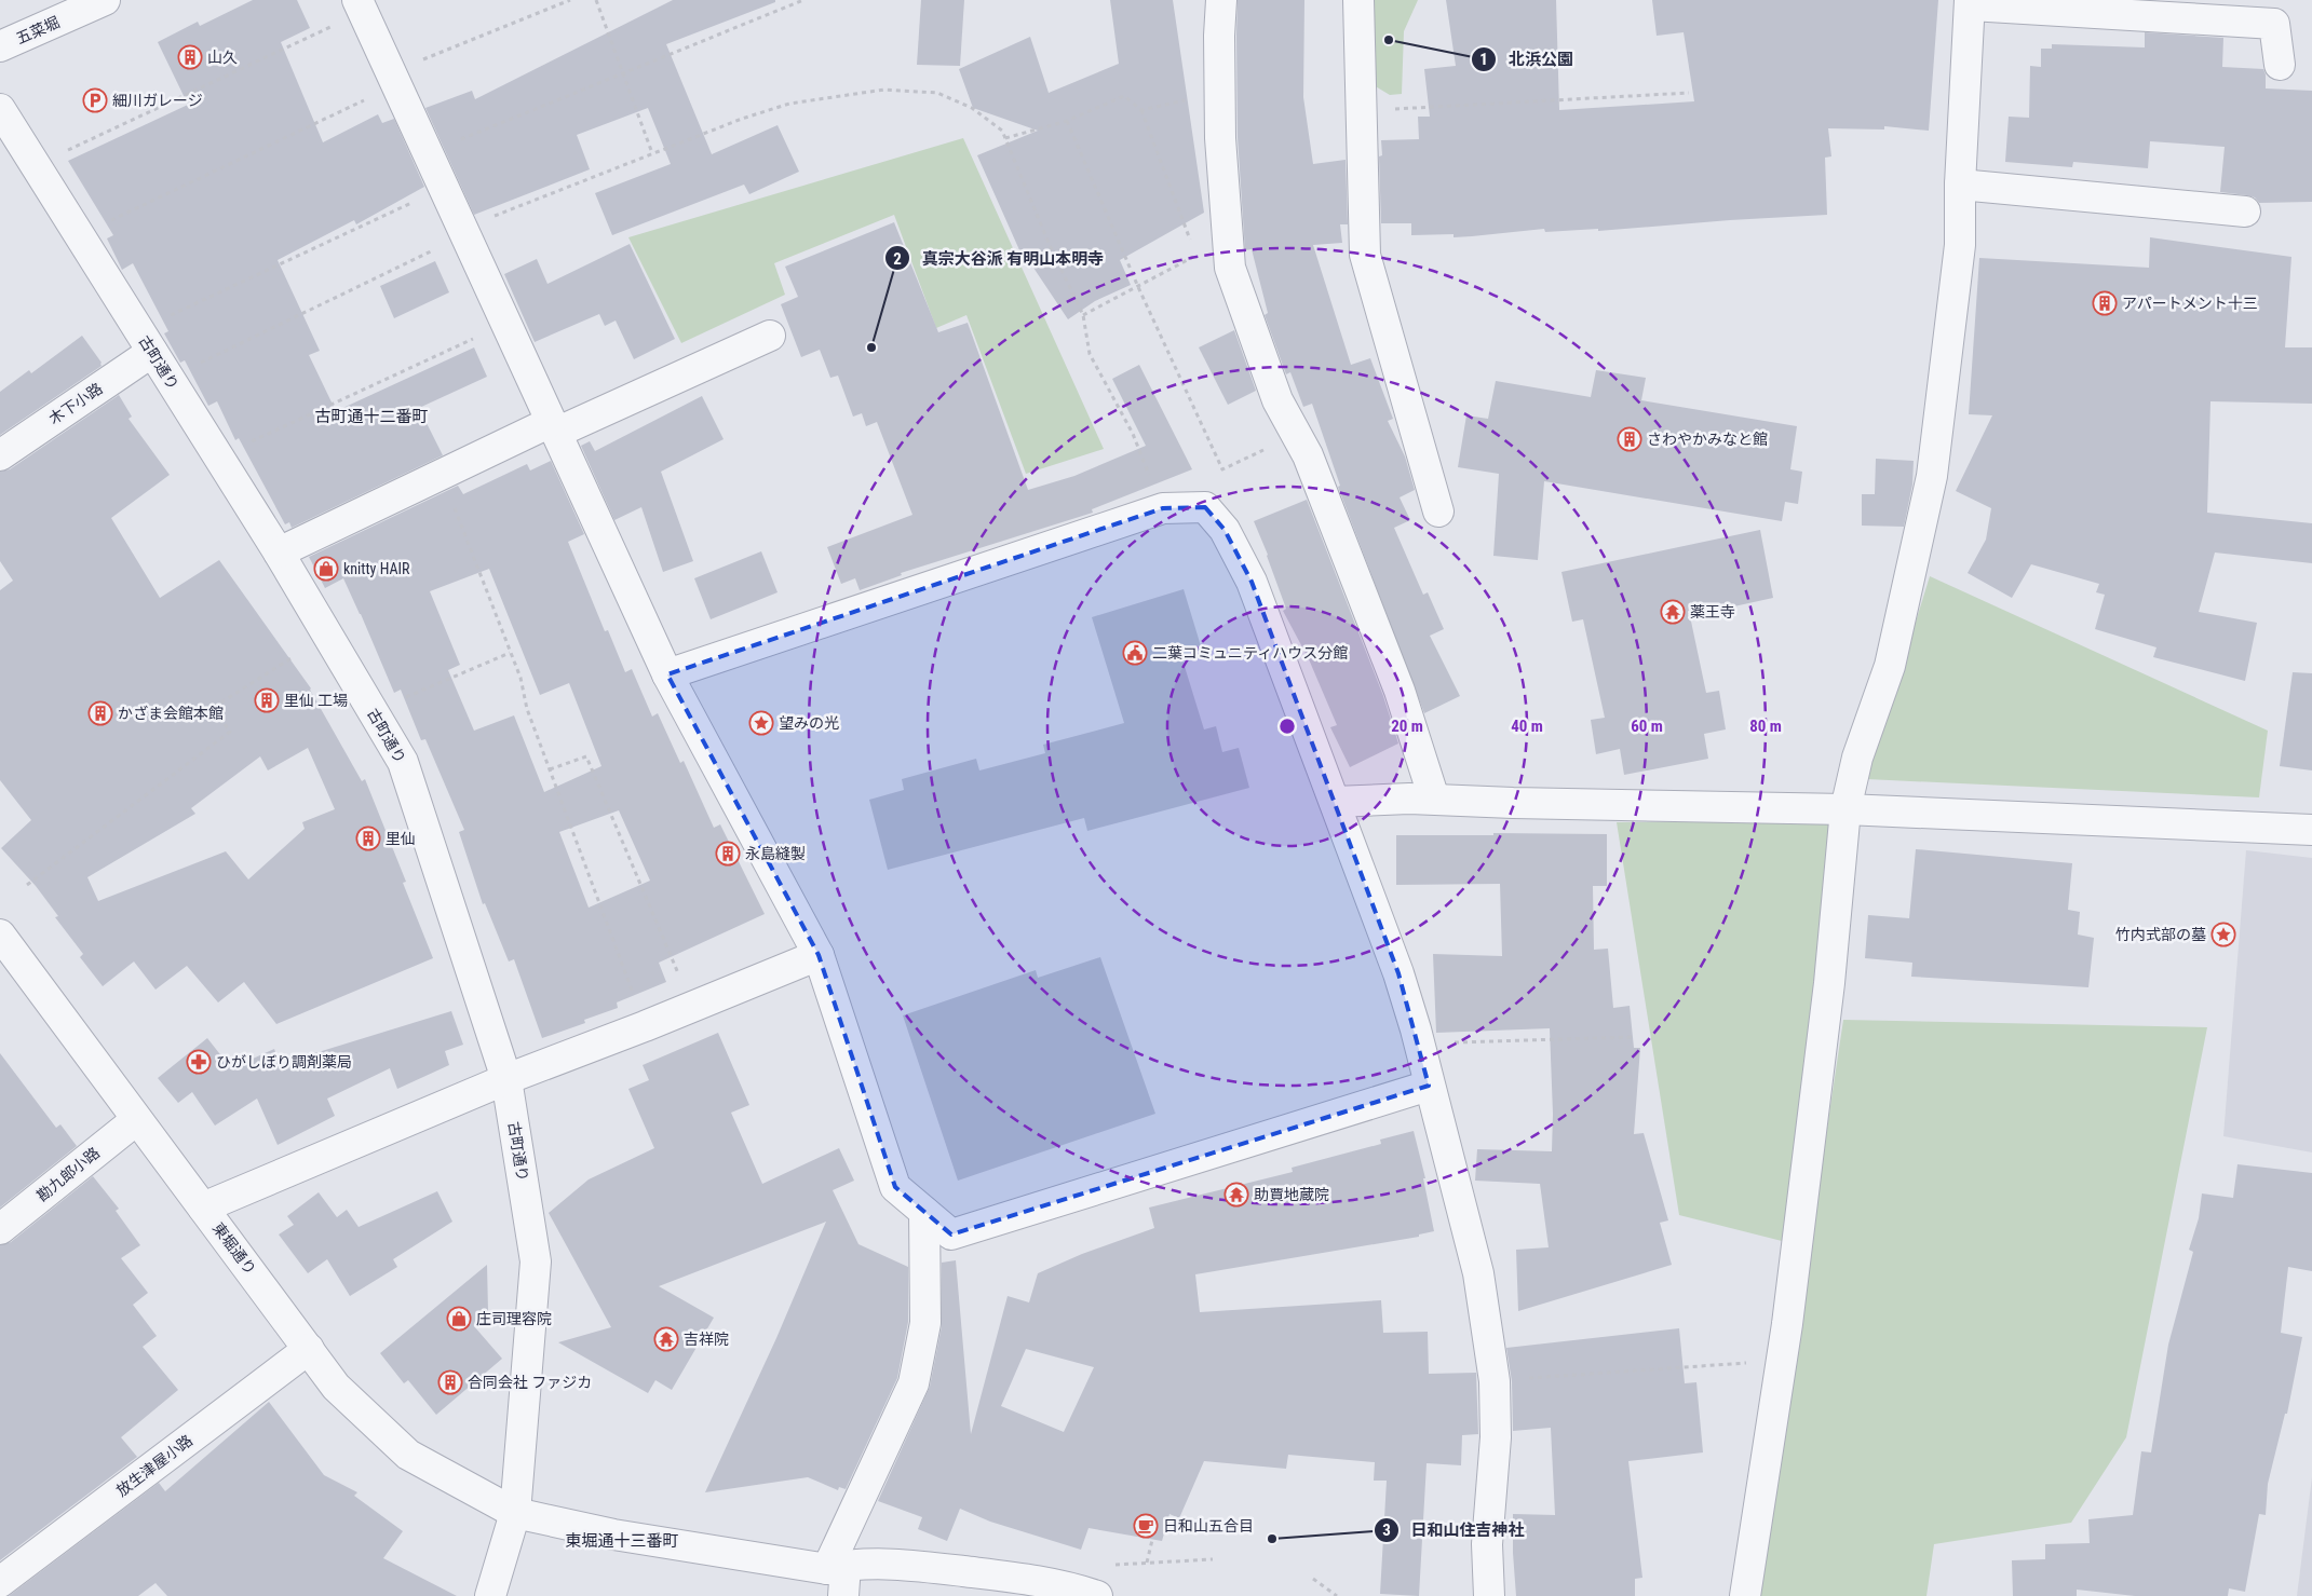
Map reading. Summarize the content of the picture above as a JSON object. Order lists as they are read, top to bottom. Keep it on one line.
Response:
{"streets":{"street":["五菜堀","古町通り","木下小路","勘九郎小路","東堀通り","放生津屋小路"]},"crossings":[["古町通り","木下小路"],["古町通り","東堀通り"],["勘九郎小路","東堀通り"],["東堀通り","放生津屋小路"]],"districts":["古町通十二番町","東堀通十三番町"],"places":{"other":["北浜公園","真宗大谷派 有明山本明寺","日和山住吉神社"],"building":["山久","アパートメント十三","さわやかみなと館","里仙 工場","かざま会館本館","里仙","永島縫製","合同会社 ファジカ"],"parking":["細川ガレージ"],"shop":["knitty HAIR","庄司理容院"],"temple":["薬王寺","助賈地蔵院","吉祥院"],"public building":["二葉コミュニティハウス分館"],"place":["望みの光","竹内式部の墓"],"pharmacy":["ひがしぼり調剤薬局"],"cafe":["日和山五合目"]},"rings":["20 m","40 m","60 m","80 m"]}
